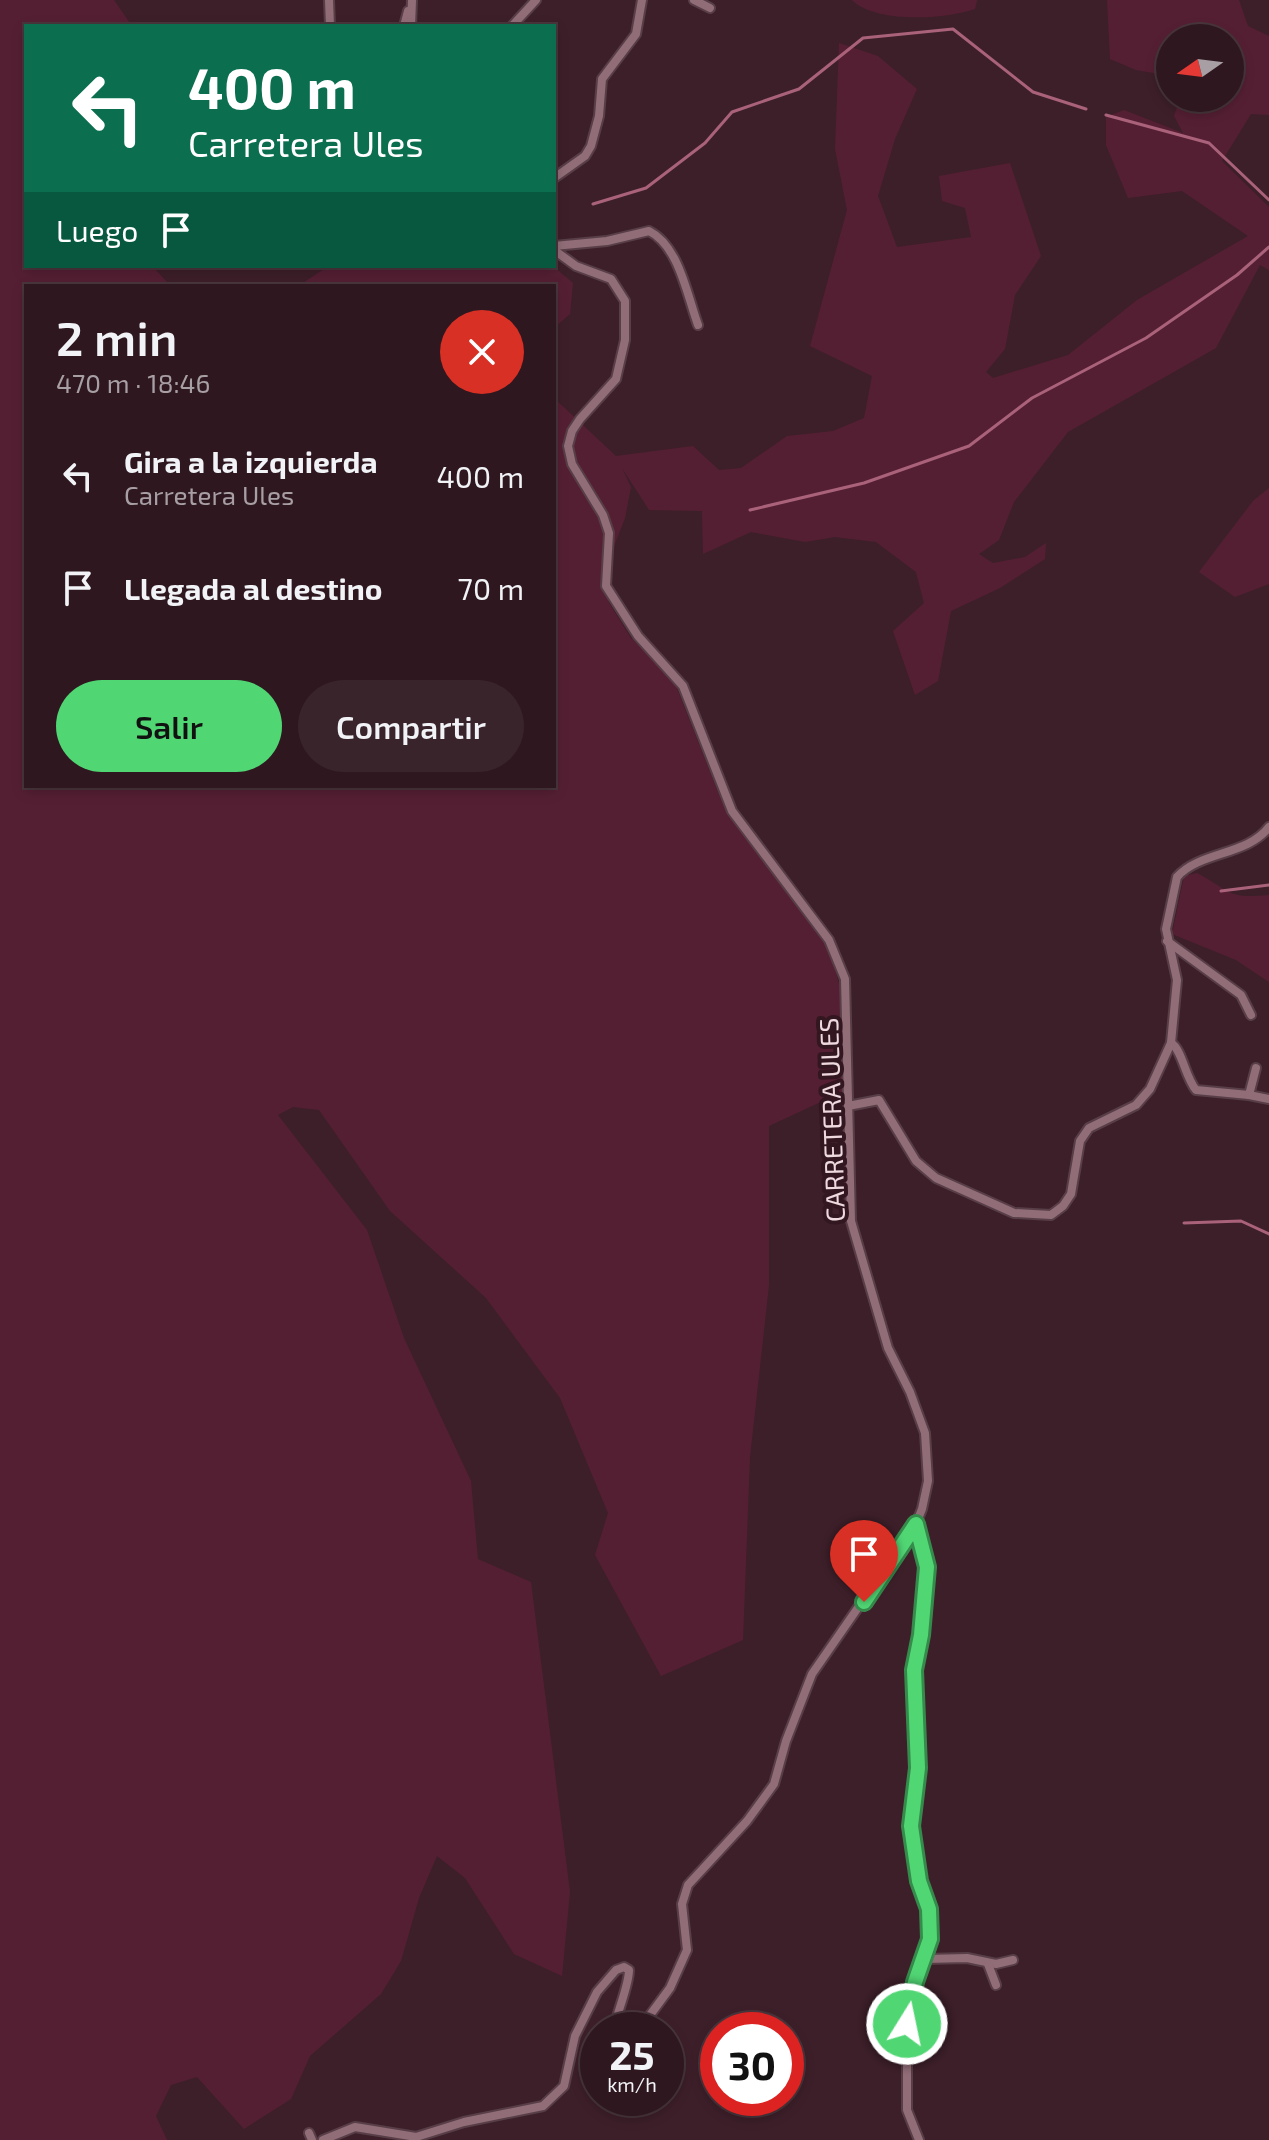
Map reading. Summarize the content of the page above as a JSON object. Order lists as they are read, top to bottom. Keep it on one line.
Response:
{"streets":{"street":["CARRETERA ULES"]},"north":"left","page":{"turn":["400 m","Carretera Ules"],"then":"Luego","heading":["2 min","470 m · 18:46"],"list":[{"name":"Gira a la izquierda","note":"Carretera Ules","value":"400 m"},{"name":"Llegada al destino","value":"70 m"}],"buttons":["Salir","Compartir"],"speed":"25 km/h","limit":"30"}}
